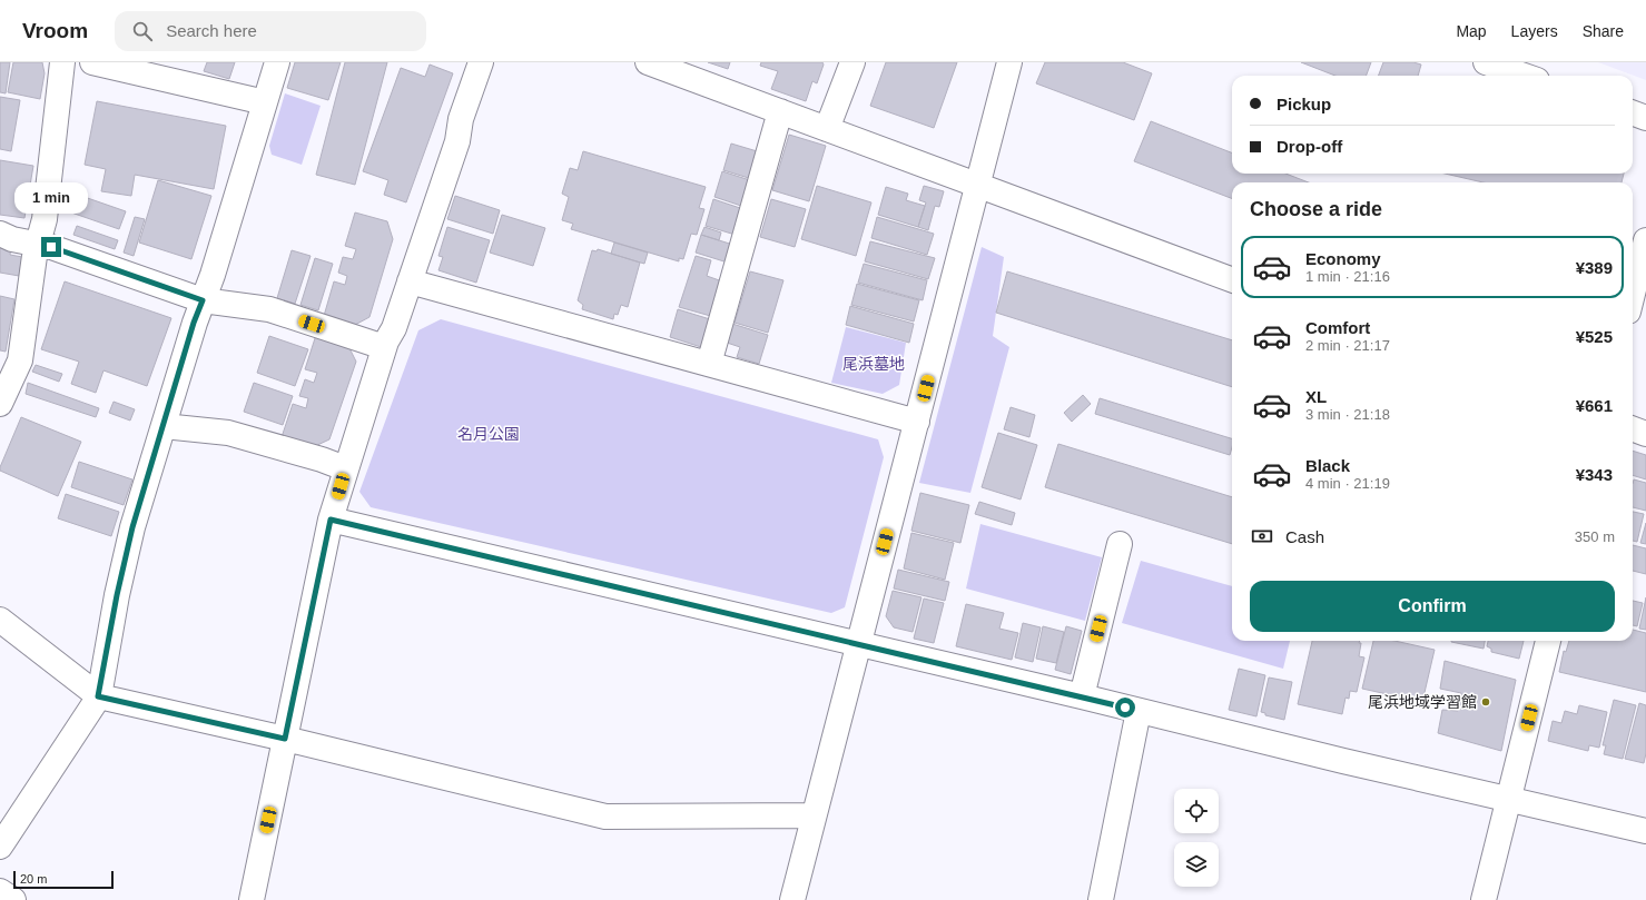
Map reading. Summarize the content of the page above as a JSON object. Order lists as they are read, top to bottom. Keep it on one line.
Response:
{"parks":["尾浜墓地","名月公園"],"places":["尾浜地域学習館"],"scale_bar":"20 m","page":{"header":"Vroom","search":"Search here","nav":["Map","Layers","Share"],"banner":["Pickup","Drop-off"],"bubble":"1 min","heading":"Choose a ride","list":[{"name":"Economy","note":"1 min · 21:16","value":"¥389"},{"name":"Comfort","note":"2 min · 21:17","value":"¥525"},{"name":"XL","note":"3 min · 21:18","value":"¥661"},{"name":"Black","note":"4 min · 21:19","value":"¥343"}],"pay":["Cash","350 m"],"buttons":"Confirm","scale":"20 m"}}
